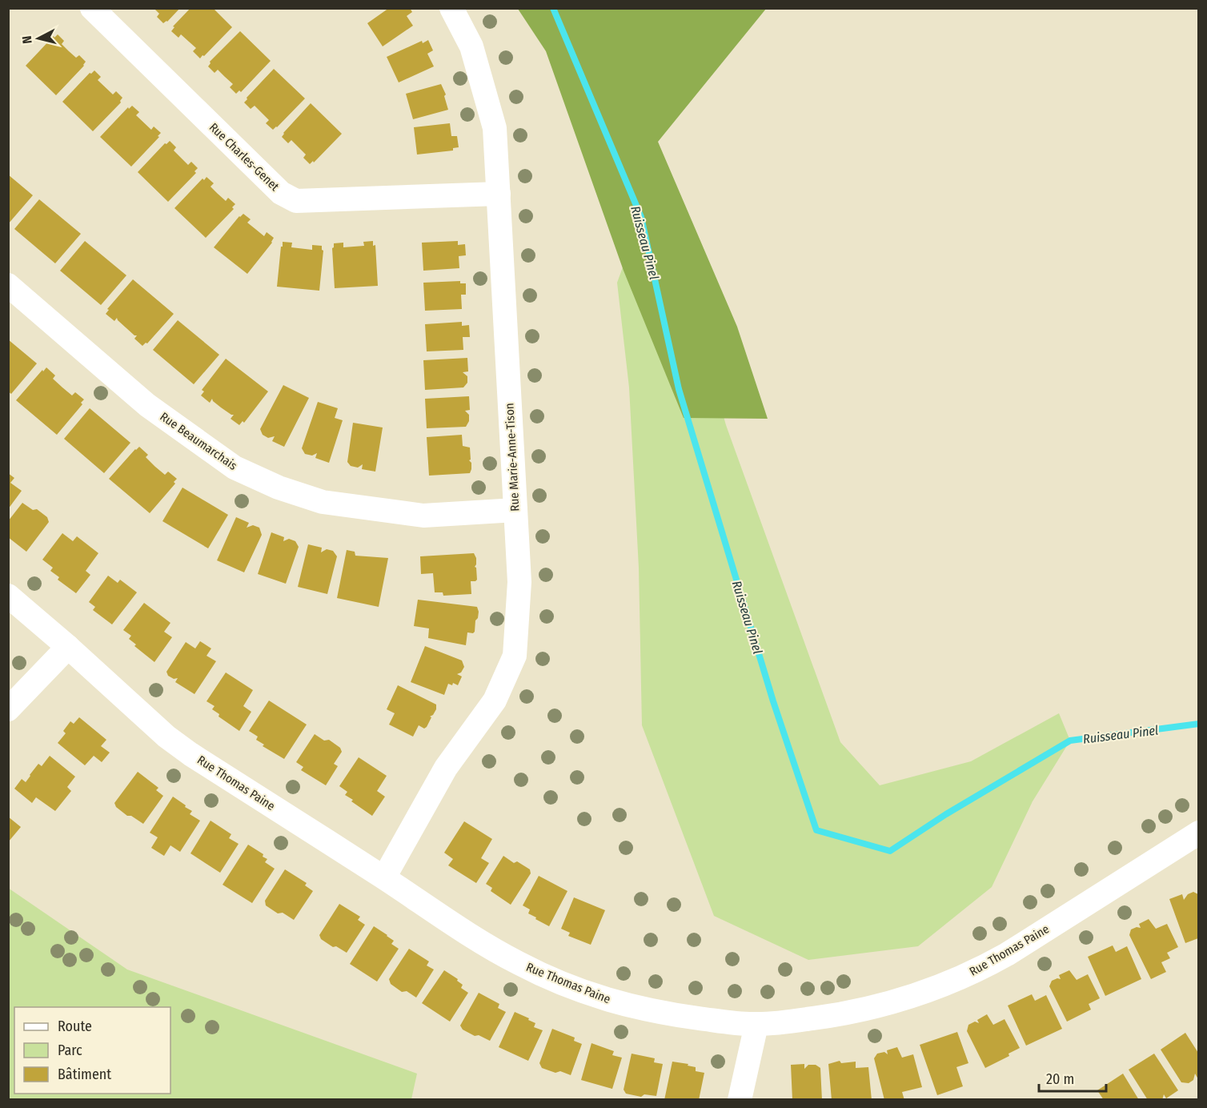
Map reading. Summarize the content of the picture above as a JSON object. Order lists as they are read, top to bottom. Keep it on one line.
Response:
{"streets":{"street":["Rue Charles-Genet","Rue Beaumarchais","Rue Marie-Anne-Tison","Rue Thomas Paine"]},"crossings":[["Rue Charles-Genet","Rue Marie-Anne-Tison"],["Rue Beaumarchais","Rue Marie-Anne-Tison"],["Rue Marie-Anne-Tison","Rue Thomas Paine"]],"water":["Ruisseau Pinel"],"legend":["Route","Parc","Bâtiment"],"scale_bar":"20 m","north":"left"}
